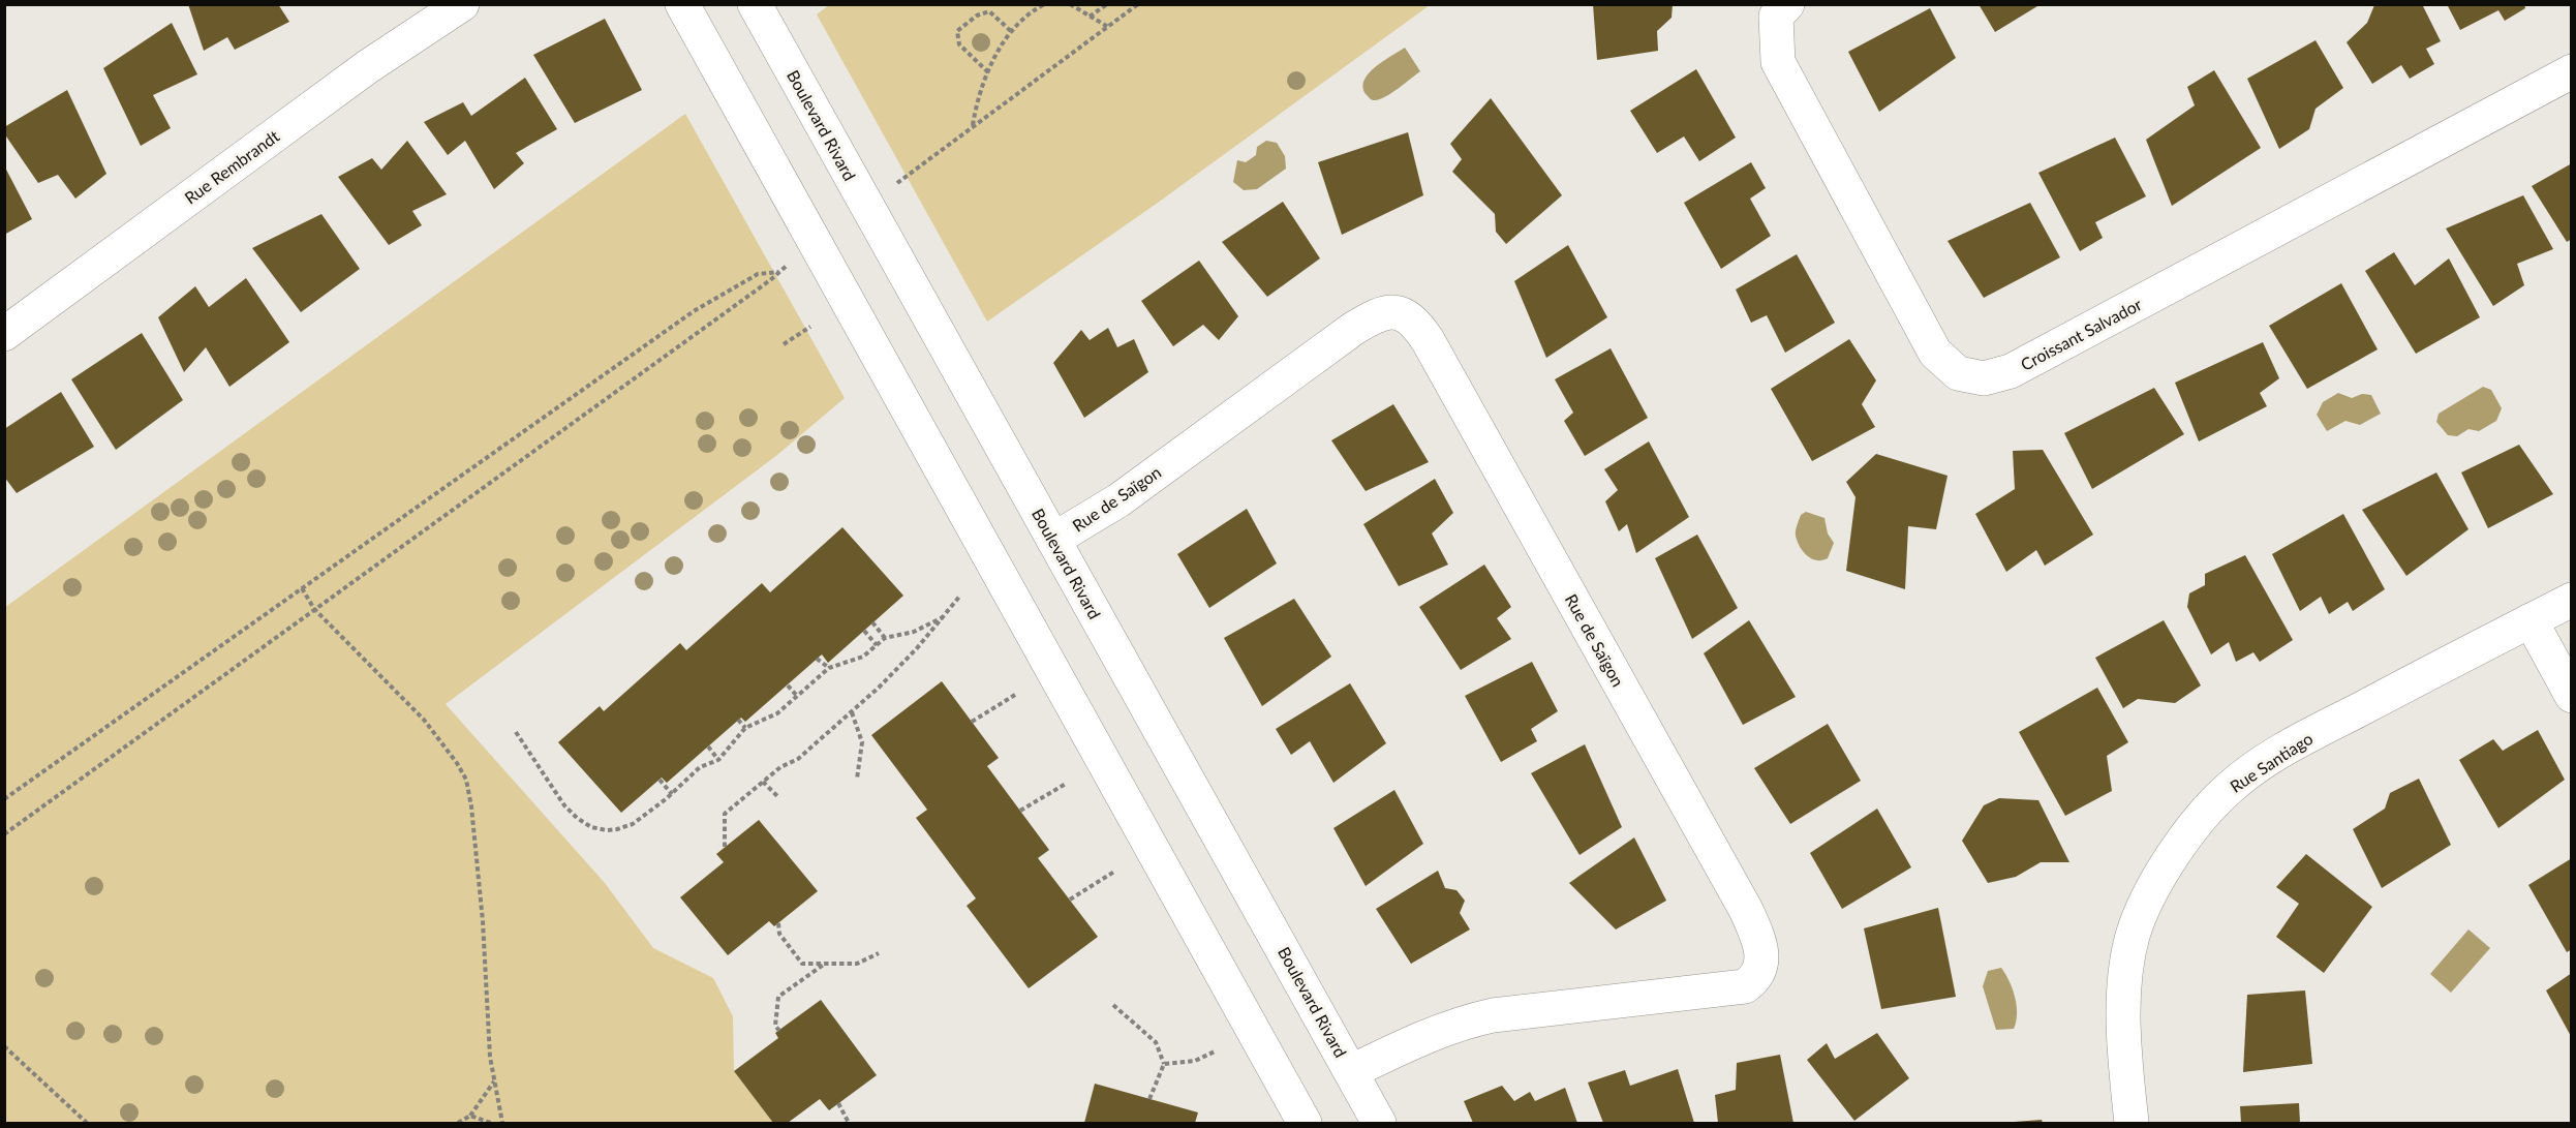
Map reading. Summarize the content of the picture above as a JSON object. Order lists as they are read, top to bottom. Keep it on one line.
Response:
{"streets":{"street":["Boulevard Rivard","Rue Rembrandt","Croissant Salvador","Rue de Saïgon","Rue Santiago"]},"crossings":[["Boulevard Rivard","Rue de Saïgon"]]}
